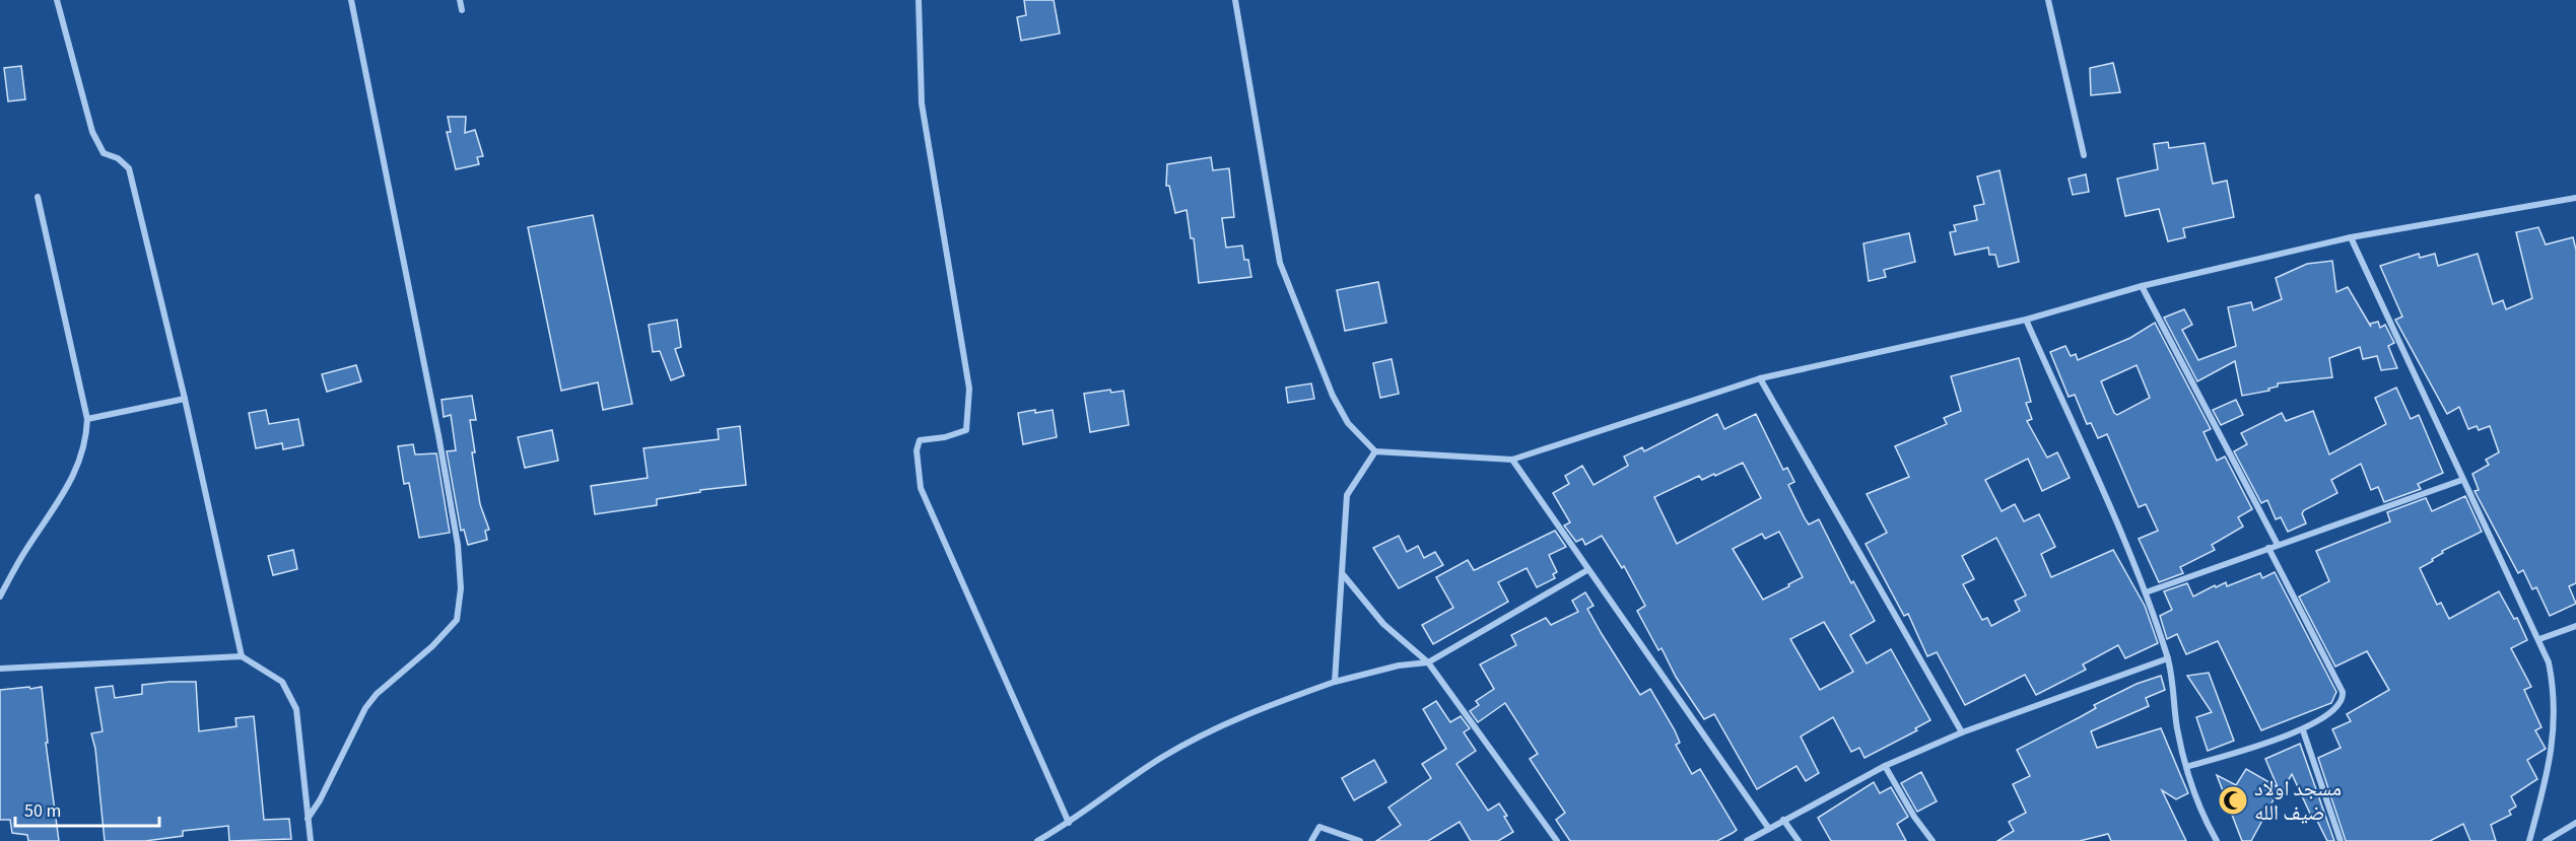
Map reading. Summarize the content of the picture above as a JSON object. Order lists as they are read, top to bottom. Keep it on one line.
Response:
{"places":{"mosque":["مسجد اولاد ضيف الله"]},"scale_bar":"50 m"}
